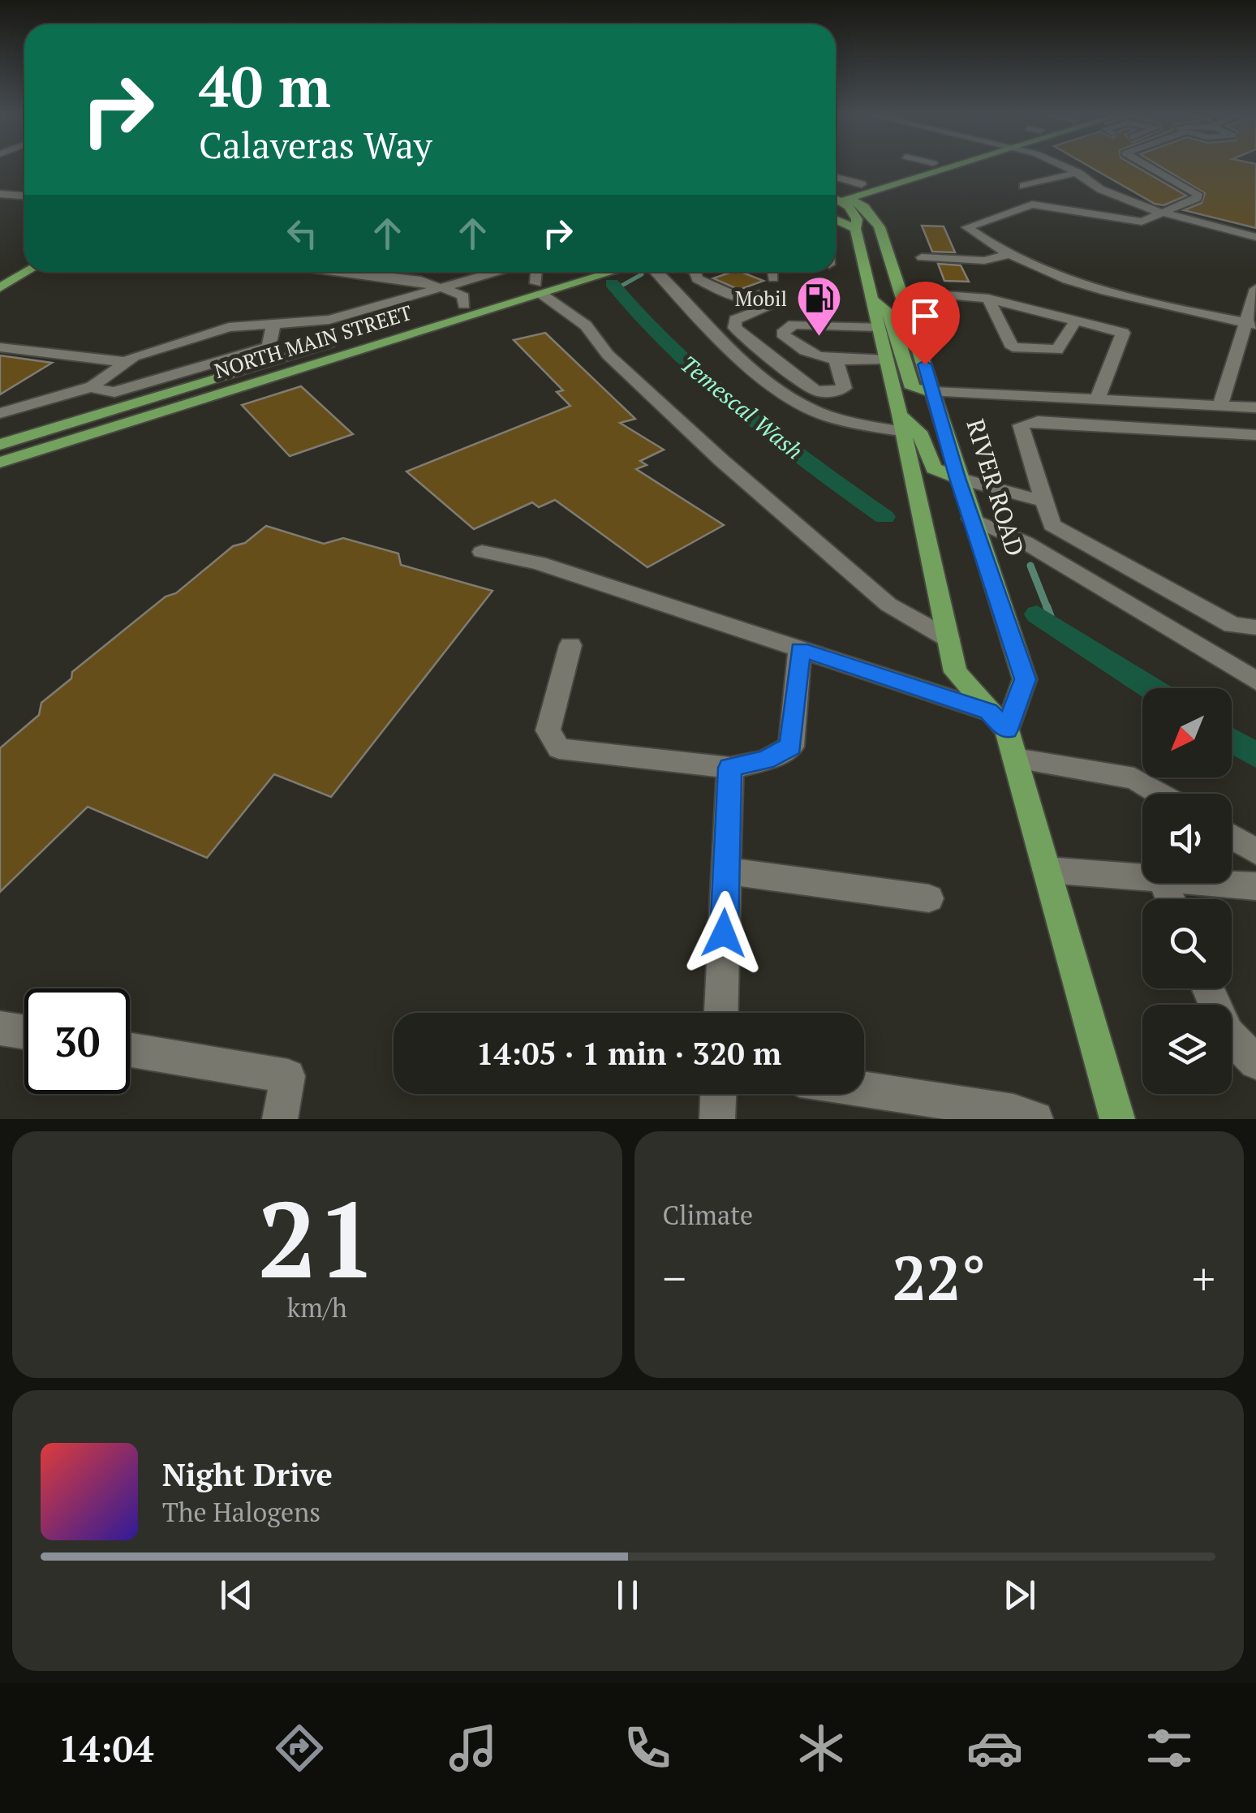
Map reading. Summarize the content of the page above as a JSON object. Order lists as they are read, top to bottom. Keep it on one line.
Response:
{"streets":{"main road":["NORTH MAIN STREET","RIVER ROAD"]},"water":["Temescal Wash"],"places":{"fuel station":["Mobil"]},"north":"bottom left","page":{"turn":["40 m","Calaveras Way"],"limit":"30","trip":"14:05 · 1 min · 320 m","tile":[["21","km/h"],"Climate"],"heat":["−","22°","+"],"song":["Night Drive","The Halogens"],"tabs":"14:04"}}
